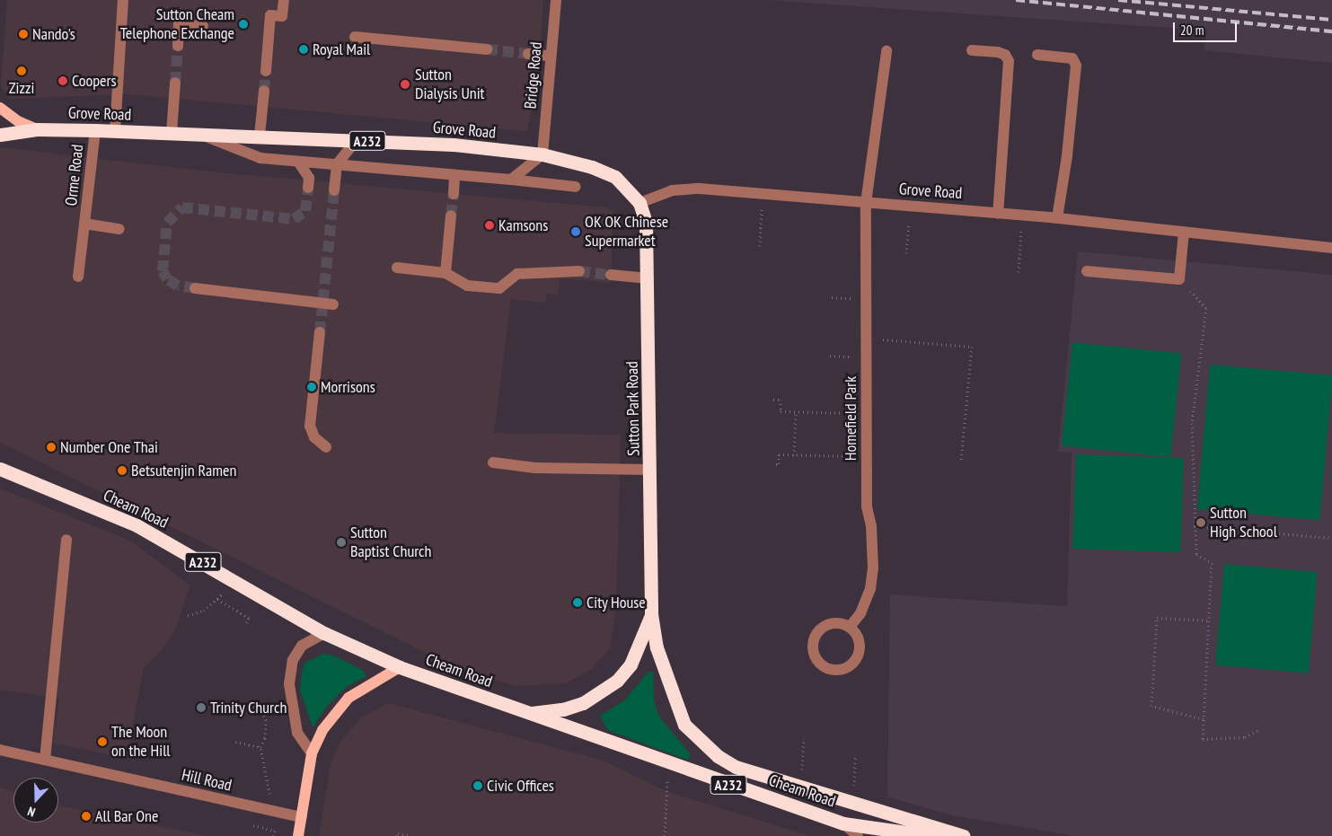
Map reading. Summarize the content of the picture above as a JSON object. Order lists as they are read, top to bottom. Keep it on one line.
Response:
{"streets":{"highway":["Grove Road","A232","Sutton Park Road","Cheam Road"],"street":["Bridge Road","Orme Road","Homefield Park","Hill Road"]},"crossings":[["Bridge Road","Grove Road"],["Grove Road","Orme Road"],["Grove Road","Sutton Park Road"],["Grove Road","Homefield Park"],["Sutton Park Road","Cheam Road"]],"places":["Sutton Cheam Telephone Exchange","Nando's","Royal Mail","Zizzi","Coopers","Sutton Dialysis Unit","Kamsons","OK OK Chinese Supermarket","Morrisons","Number One Thai","Betsutenjin Ramen","Sutton High School","Sutton Baptist Church","City House","Trinity Church","The Moon on the Hill","Civic Offices","All Bar One"],"scale_bar":"20 m","north":"bottom"}
